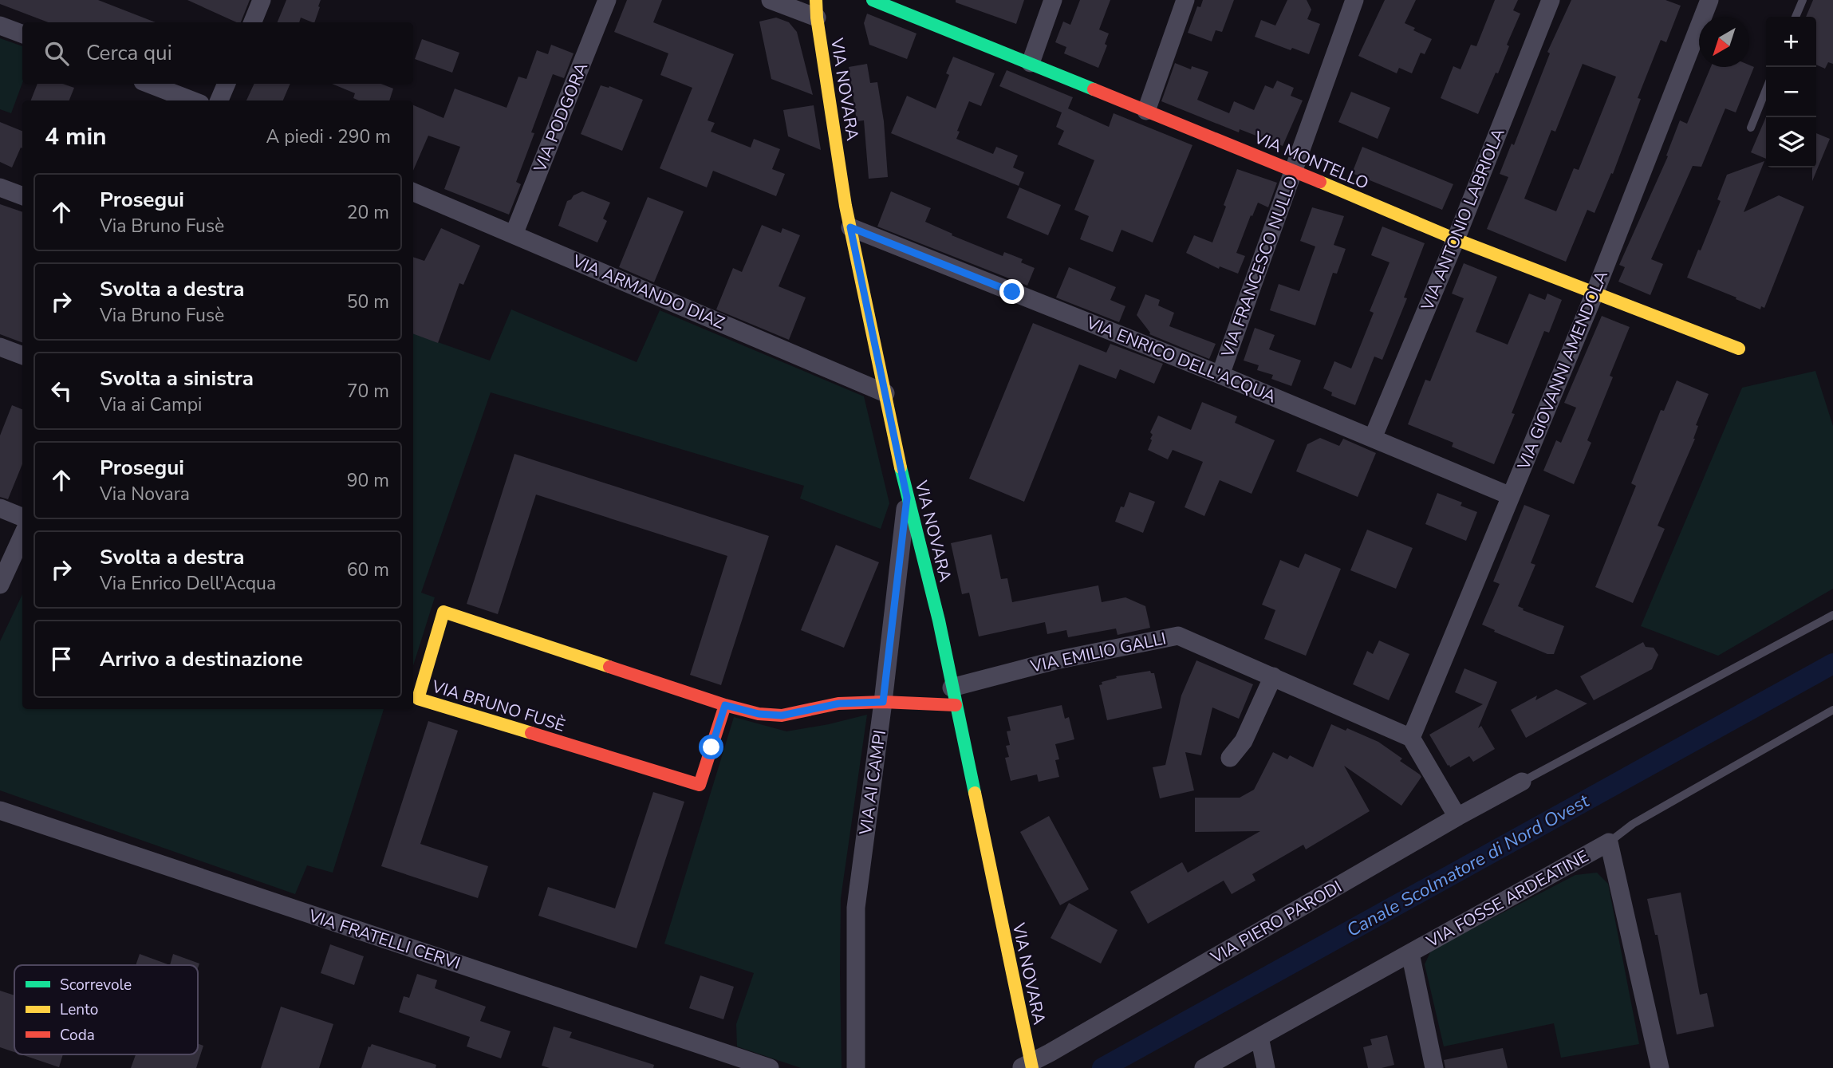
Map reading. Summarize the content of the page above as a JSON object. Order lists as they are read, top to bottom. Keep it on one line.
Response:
{"streets":{"street":["VIA NOVARA","VIA PODGORA","VIA MONTELLO","VIA ANTONIO LABRIOLA","VIA FRANCESCO NULLO","VIA ARMANDO DIAZ","VIA ENRICO DELL'ACQUA","VIA GIOVANNI AMENDOLA","VIA EMILIO GALLI","VIA BRUNO FUSÈ","VIA AI CAMPI","VIA FOSSE ARDEATINE","VIA PIERO PARODI","VIA FRATELLI CERVI"]},"crossings":[["VIA NOVARA","VIA ARMANDO DIAZ"],["VIA NOVARA","VIA ENRICO DELL'ACQUA"],["VIA NOVARA","VIA EMILIO GALLI"],["VIA NOVARA","VIA BRUNO FUSÈ"],["VIA NOVARA","VIA AI CAMPI"],["VIA NOVARA","VIA PIERO PARODI"],["VIA PODGORA","VIA ARMANDO DIAZ"],["VIA MONTELLO","VIA ANTONIO LABRIOLA"],["VIA MONTELLO","VIA FRANCESCO NULLO"],["VIA MONTELLO","VIA GIOVANNI AMENDOLA"],["VIA ANTONIO LABRIOLA","VIA ENRICO DELL'ACQUA"],["VIA FRANCESCO NULLO","VIA ENRICO DELL'ACQUA"],["VIA ENRICO DELL'ACQUA","VIA GIOVANNI AMENDOLA"],["VIA GIOVANNI AMENDOLA","VIA EMILIO GALLI"],["VIA EMILIO GALLI","VIA BRUNO FUSÈ"],["VIA BRUNO FUSÈ","VIA AI CAMPI"]],"water":["Canale Scolmatore di Nord Ovest"],"legend":["Scorrevole","Lento","Coda"],"north":"bottom left","page":{"map_buttons":["+","−"],"search":"Cerca qui","heading":["4 min","A piedi · 290 m"],"list":[["Prosegui","Via Bruno Fusè","20 m"],["Svolta a destra","Via Bruno Fusè","50 m"],["Svolta a sinistra","Via ai Campi","70 m"],["Prosegui","Via Novara","90 m"],["Svolta a destra","Via Enrico Dell'Acqua","60 m"],"Arrivo a destinazione"]}}
